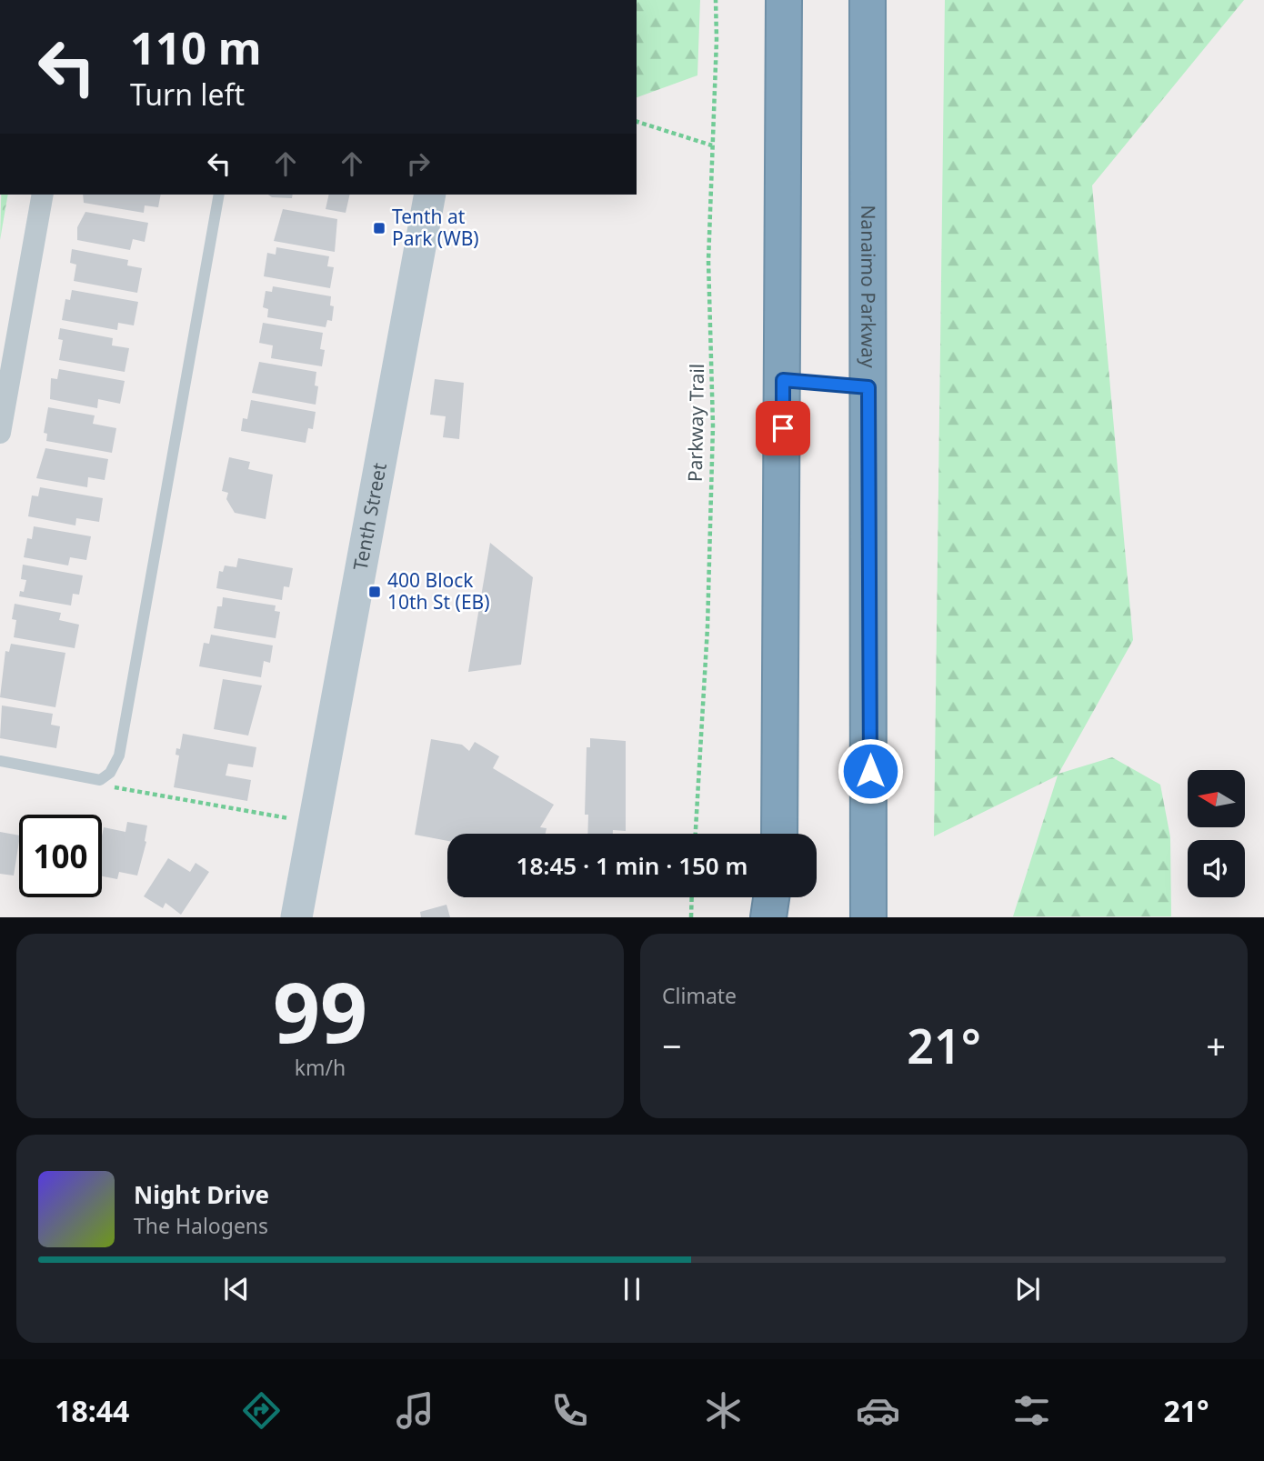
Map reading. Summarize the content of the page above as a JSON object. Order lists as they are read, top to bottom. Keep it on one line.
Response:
{"streets":{"highway":["Nanaimo Parkway"],"street":["Tenth Street"],"path":["Parkway Trail"]},"places":{"transit":["Tenth at Park (WB)","400 Block 10th St (EB)"]},"north":"left","page":{"turn":["110 m","Turn left"],"limit":"100","trip":"18:45 · 1 min · 150 m","tile":[["99","km/h"],"Climate"],"heat":["−","21°","+"],"song":["Night Drive","The Halogens"],"tabs":["18:44","21°"]}}
